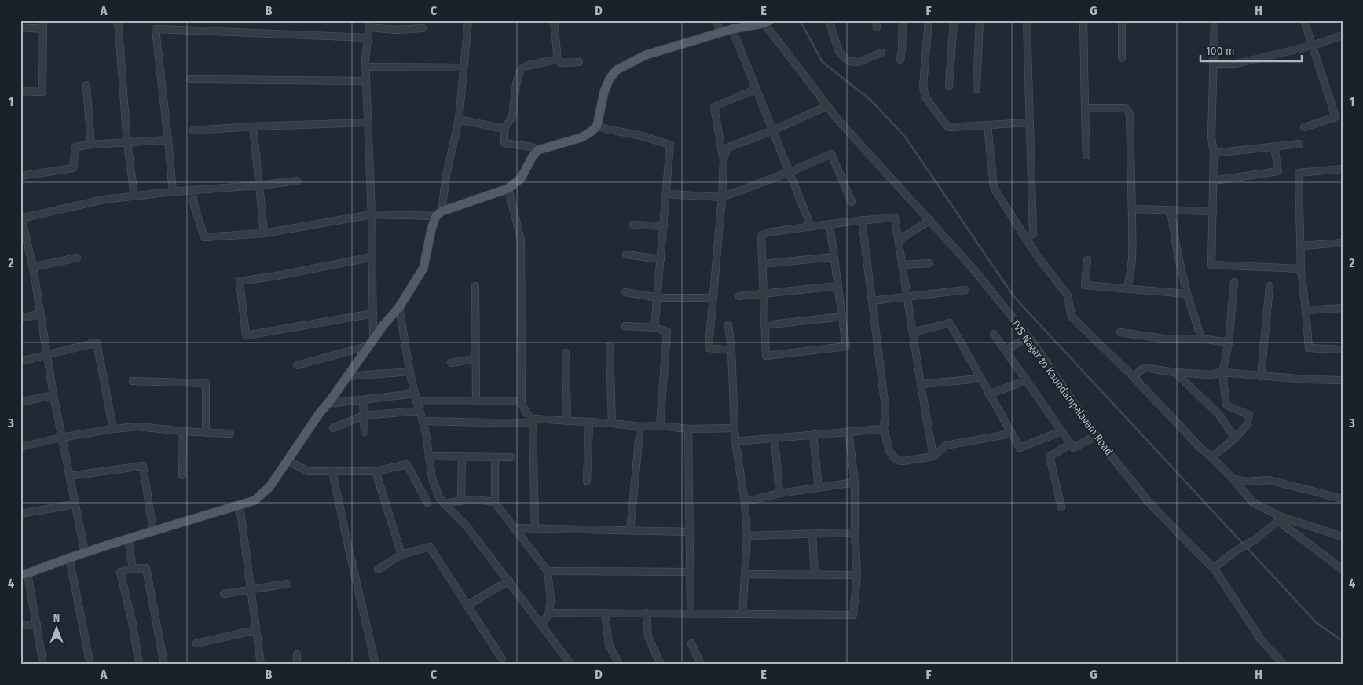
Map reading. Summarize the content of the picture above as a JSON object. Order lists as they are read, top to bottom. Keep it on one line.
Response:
{"streets":{"street":["TVS Nagar to Kaundampalayam Road"]},"scale_bar":"100 m","north":"top","grid":{"columns":["A","B","C","D","E","F","G","H"],"rows":["1","2","3","4"]}}
